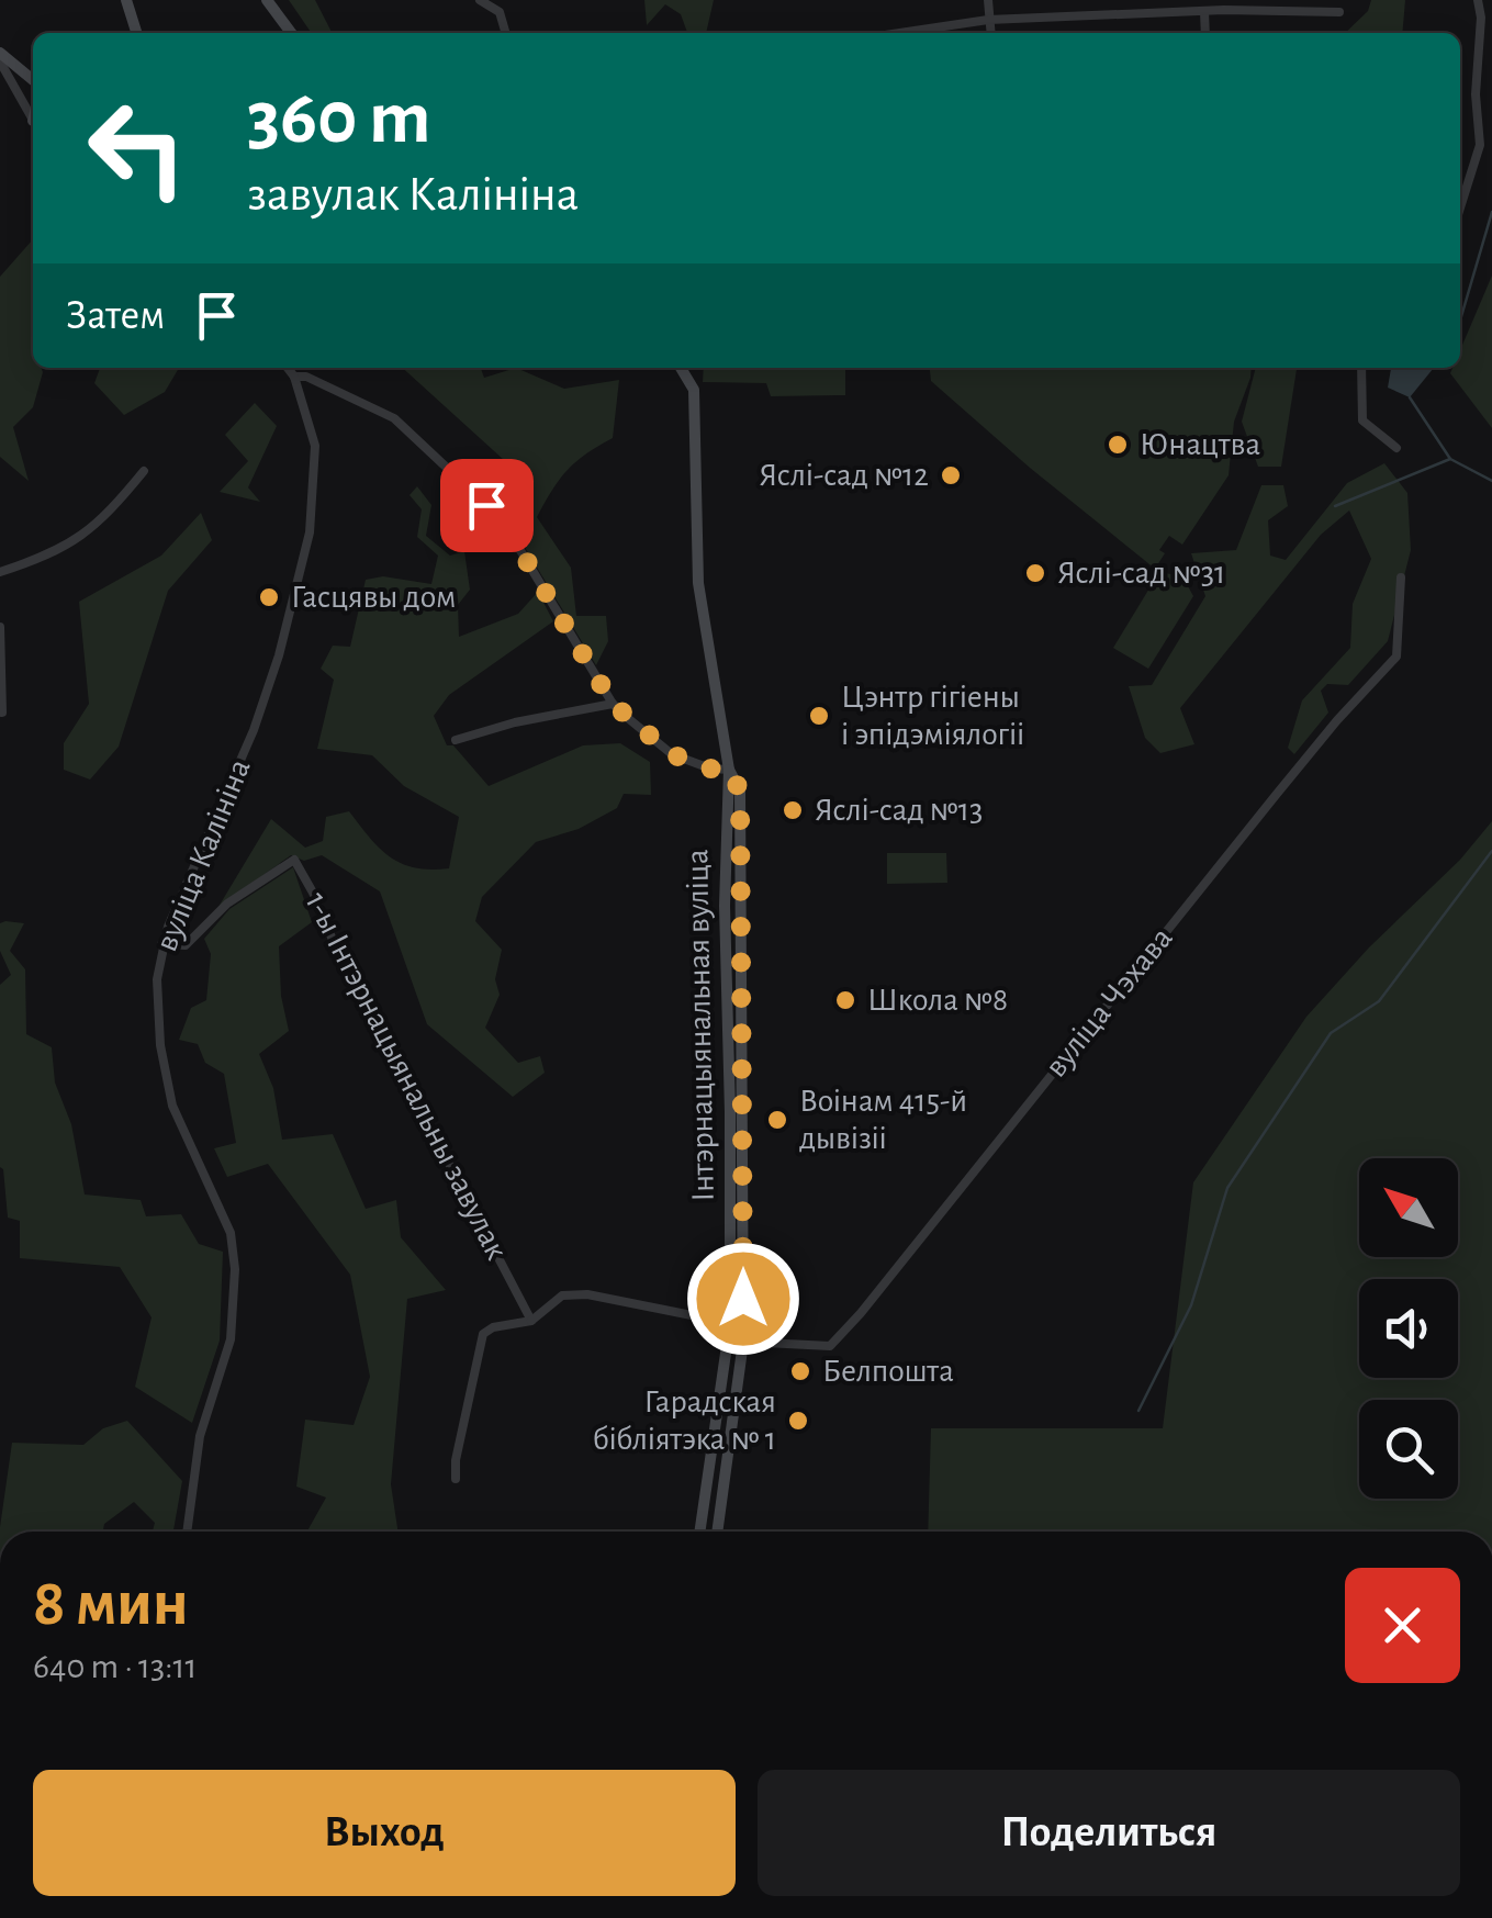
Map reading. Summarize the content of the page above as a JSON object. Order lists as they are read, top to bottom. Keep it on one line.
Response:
{"streets":{"main road":["Інтэрнацыянальная вуліца"],"street":["вуліца Калініна","вуліца Чэхава","1-ы Інтэрнацыянальны завулак"]},"crossings":[["вуліца Калініна","1-ы Інтэрнацыянальны завулак"],["вуліца Чэхава","Інтэрнацыянальная вуліца"]],"places":["Юнацтва","Яслі-сад №12","Яслі-сад №31","Гасцявы дом","Цэнтр гігіены і эпідэміялогіі","Яслі-сад №13","Школа №8","Воінам 415-й дывізіі","Белпошта","Гарадская бібліятэка № 1"],"north":"top left","page":{"turn":["360 m","завулак Калініна"],"then":"Затем","heading":["8 мин","640 m · 13:11"],"buttons":["Выход","Поделиться"]}}
